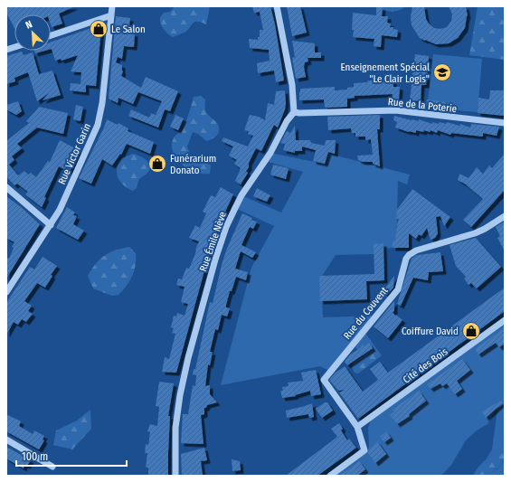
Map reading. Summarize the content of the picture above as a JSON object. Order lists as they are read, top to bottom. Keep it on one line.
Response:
{"streets":{"street":["Rue de la Poterie","Rue Victor Garin","Rue Émile Nève","Rue du Couvent","Cité des Bois"]},"crossings":[["Rue de la Poterie","Rue Émile Nève"],["Rue du Couvent","Cité des Bois"]],"places":{"shop":["Le Salon","Funérarium Donato","Coiffure David"],"school or university":["Enseignement Spécial \"Le Clair Logis\""]},"scale_bar":"100 m","north":"top left"}
